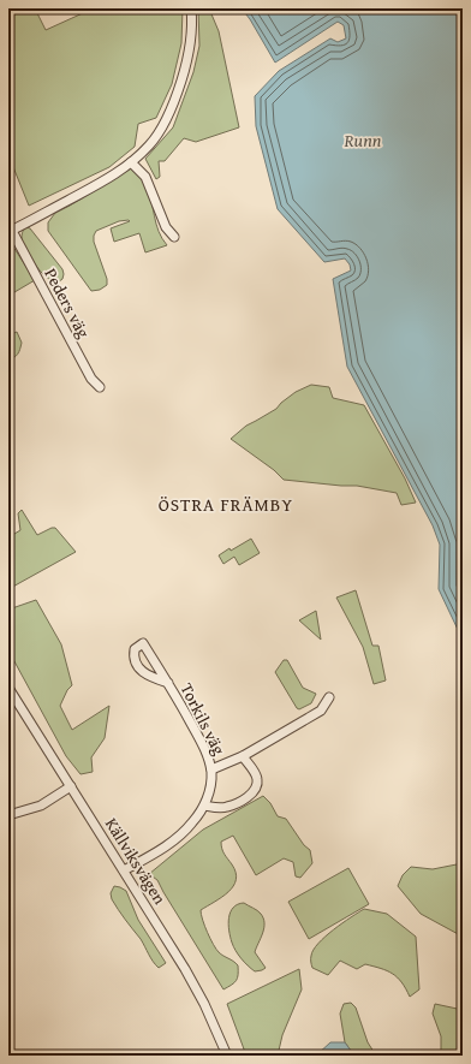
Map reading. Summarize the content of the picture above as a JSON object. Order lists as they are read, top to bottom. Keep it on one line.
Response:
{"streets":{"street":["Peders väg","Torkils väg","Källviksvägen"]},"crossings":[["Torkils väg","Källviksvägen"]],"districts":["ÖSTRA FRÄMBY"],"water":["Runn"]}
